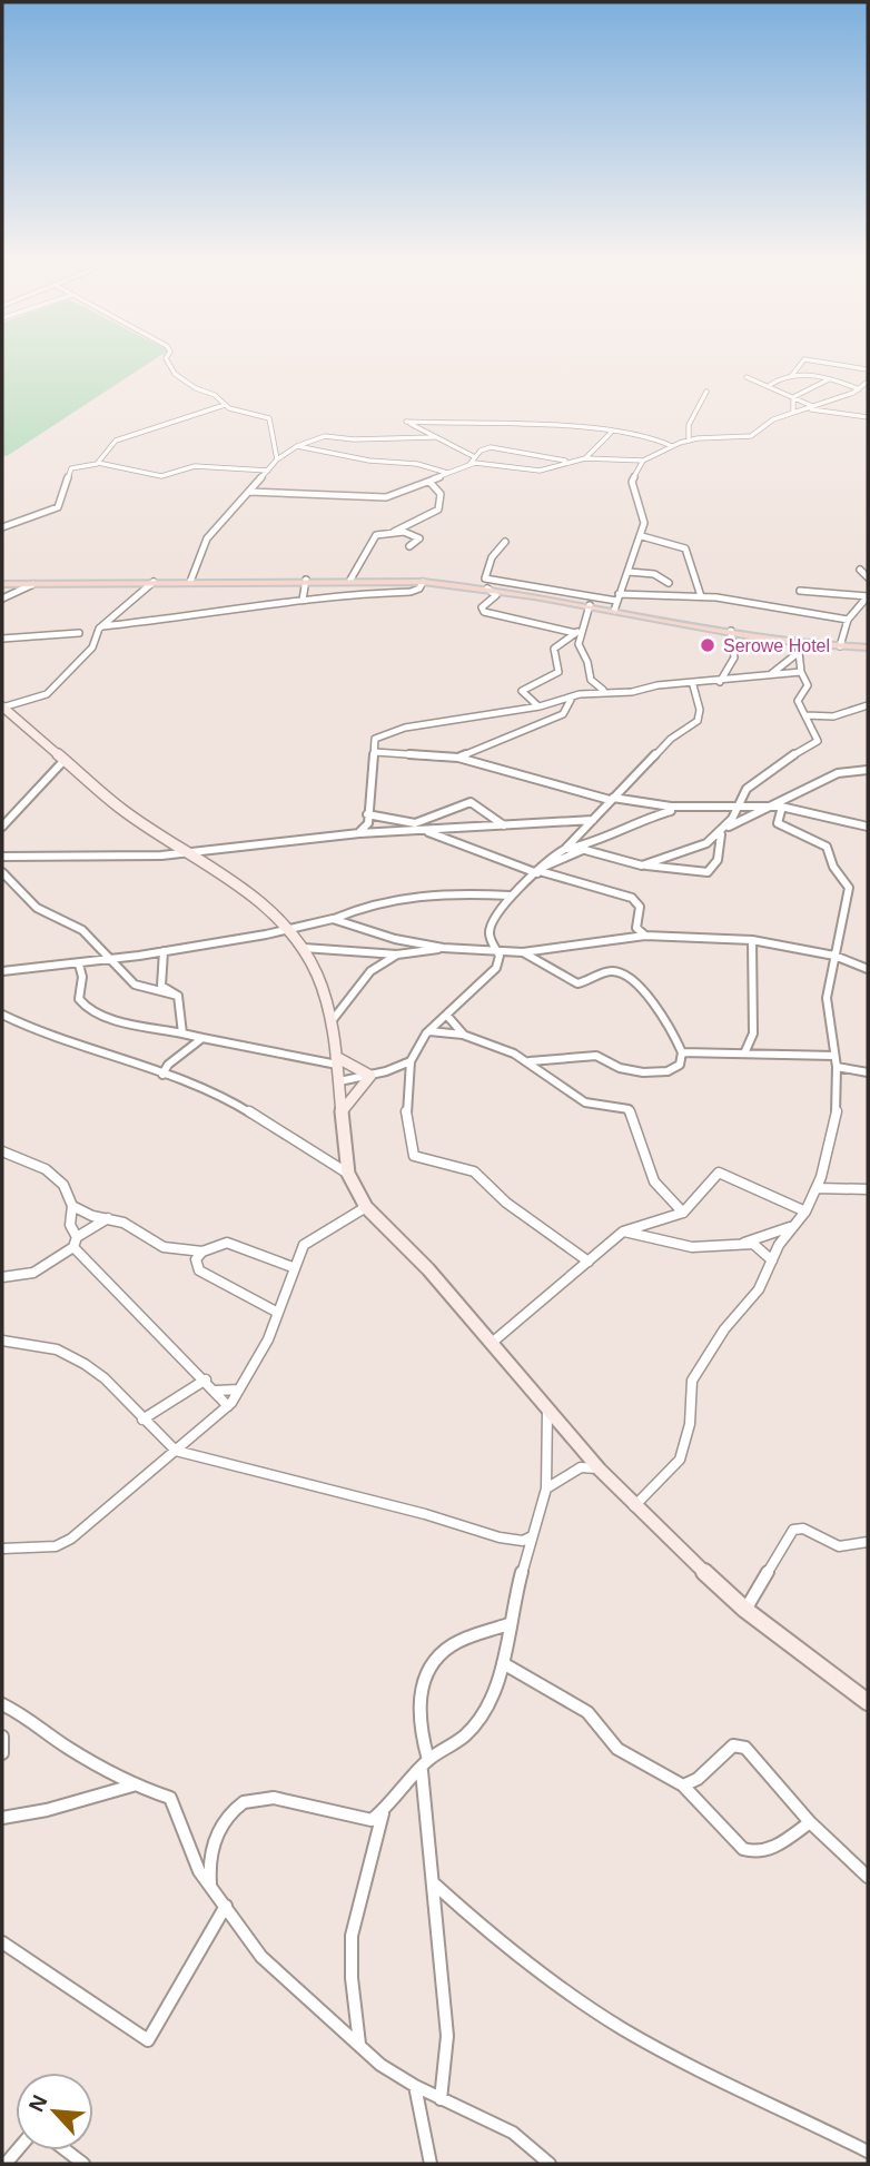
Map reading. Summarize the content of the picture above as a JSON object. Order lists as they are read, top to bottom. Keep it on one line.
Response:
{"places":["Serowe Hotel"],"north":"top left"}
